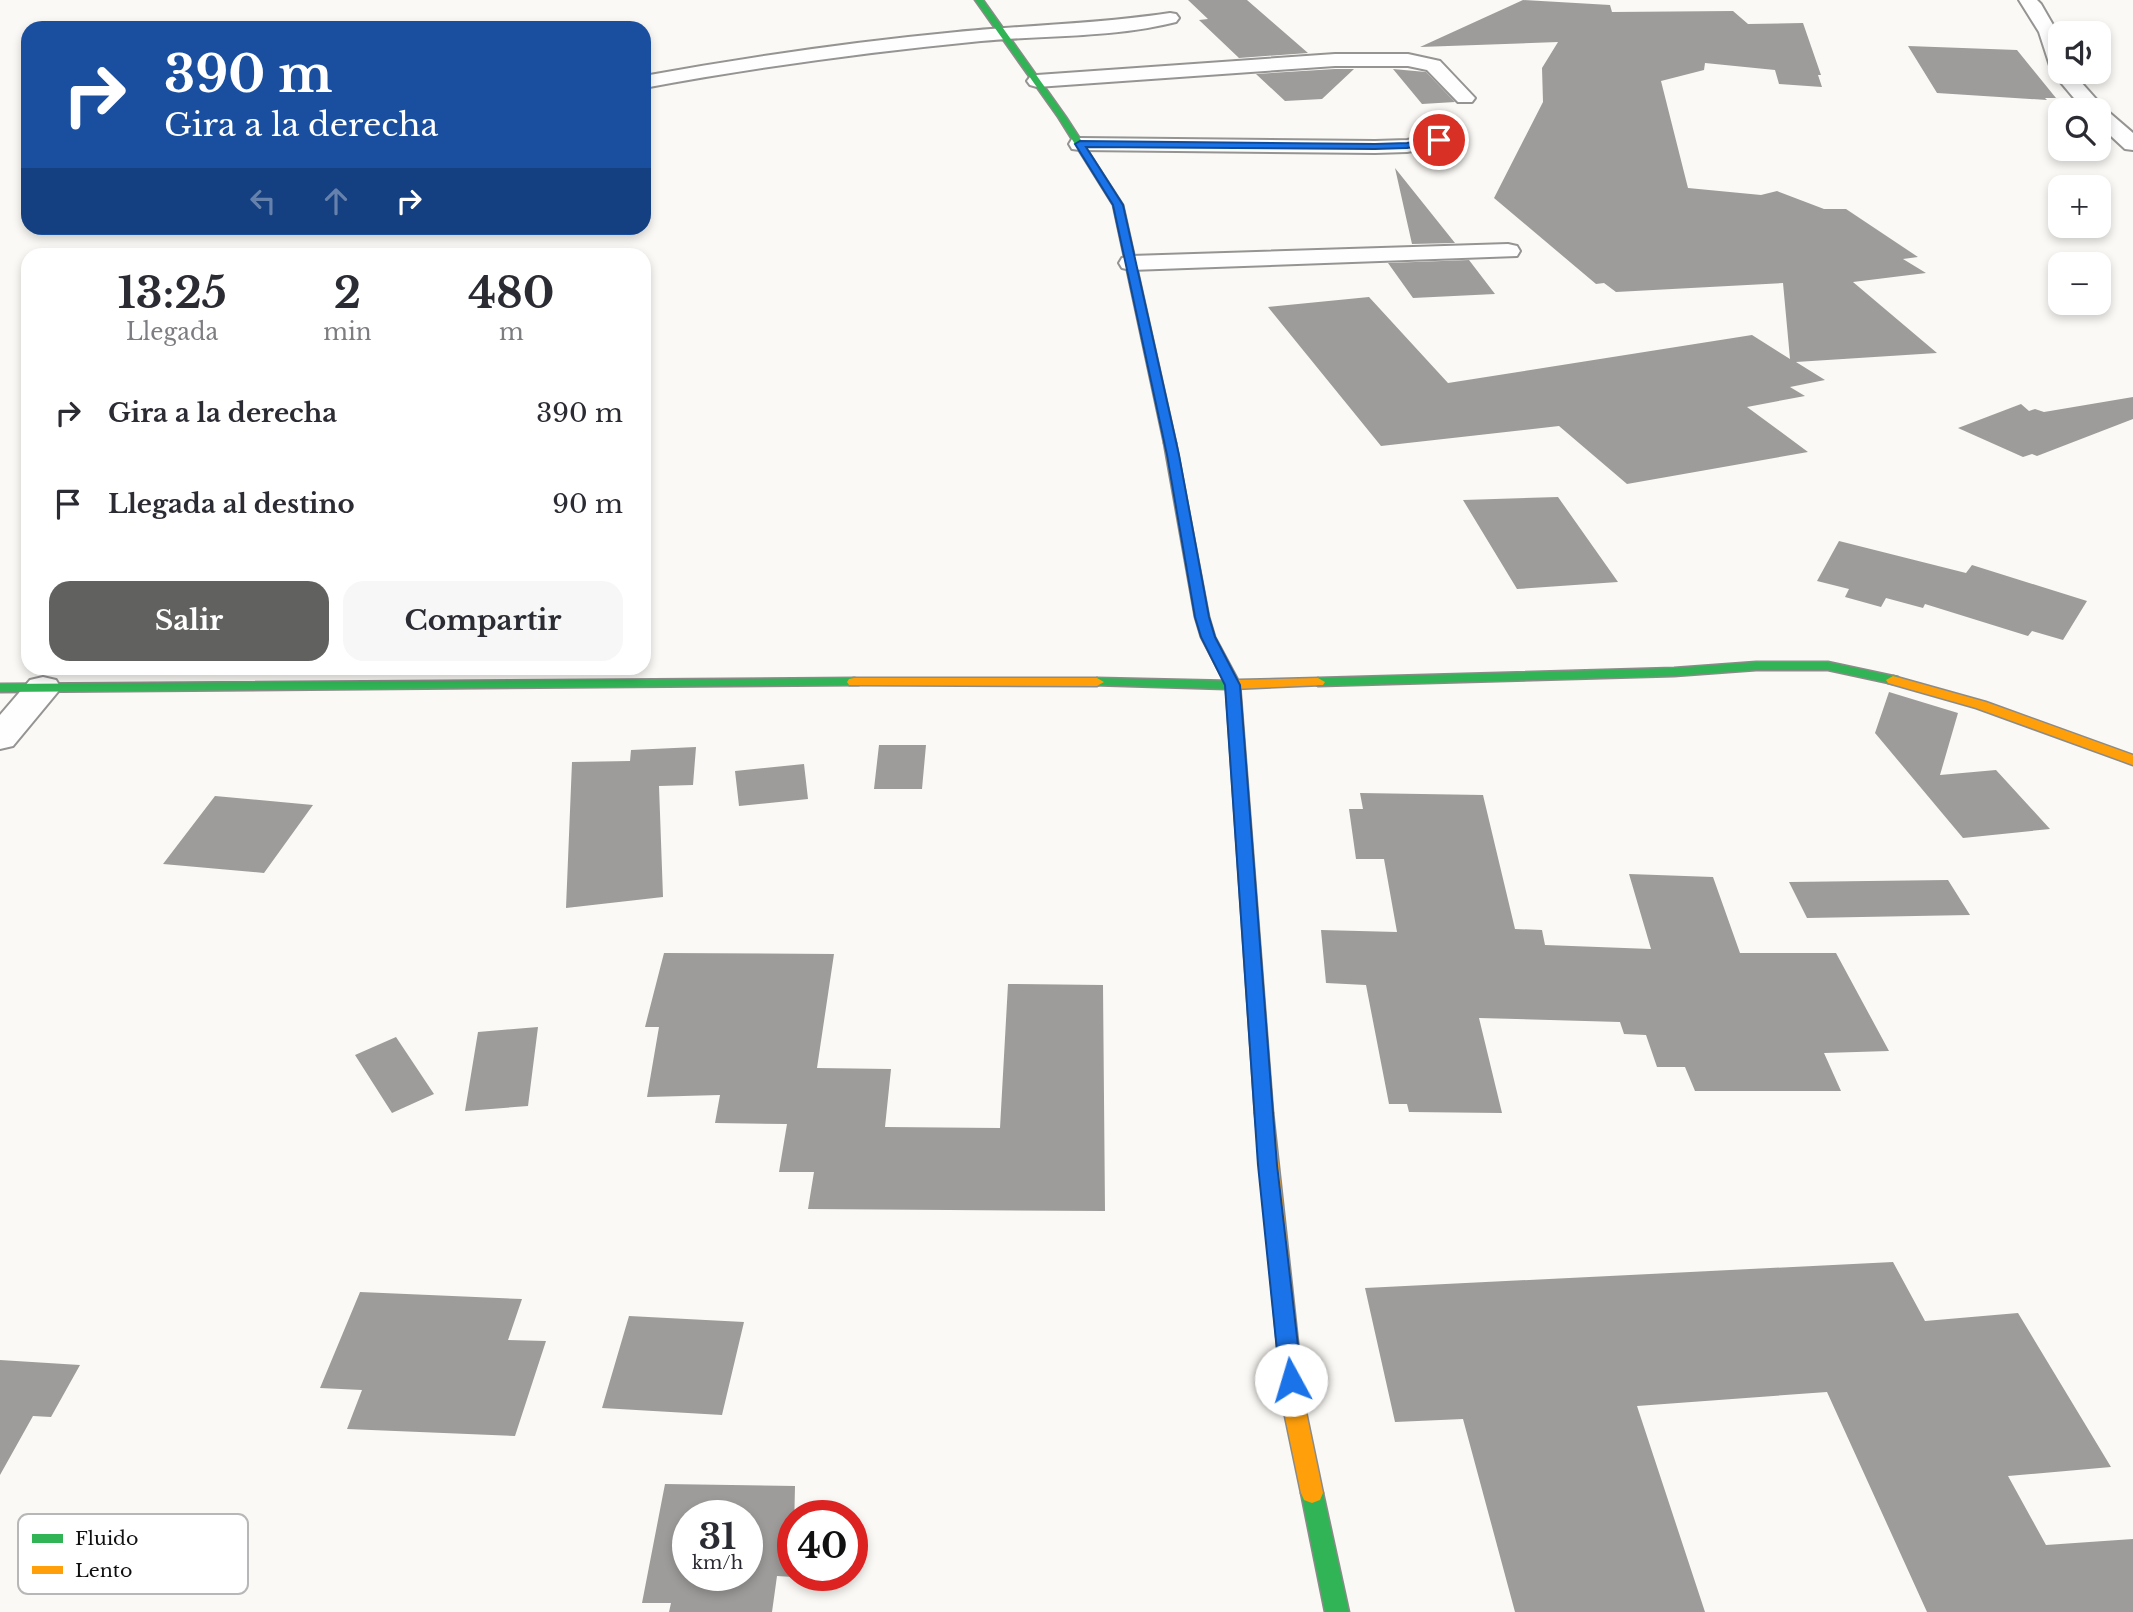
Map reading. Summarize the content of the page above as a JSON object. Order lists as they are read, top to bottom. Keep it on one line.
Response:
{"legend":["Fluido","Lento"],"page":{"map_buttons":["+","−"],"turn":["390 m","Gira a la derecha"],"eta":["13:25","Llegada","2","min","480","m"],"list":[{"name":"Gira a la derecha","value":"390 m"},{"name":"Llegada al destino","value":"90 m"}],"buttons":["Salir","Compartir"],"speed":"31 km/h","limit":"40"}}
